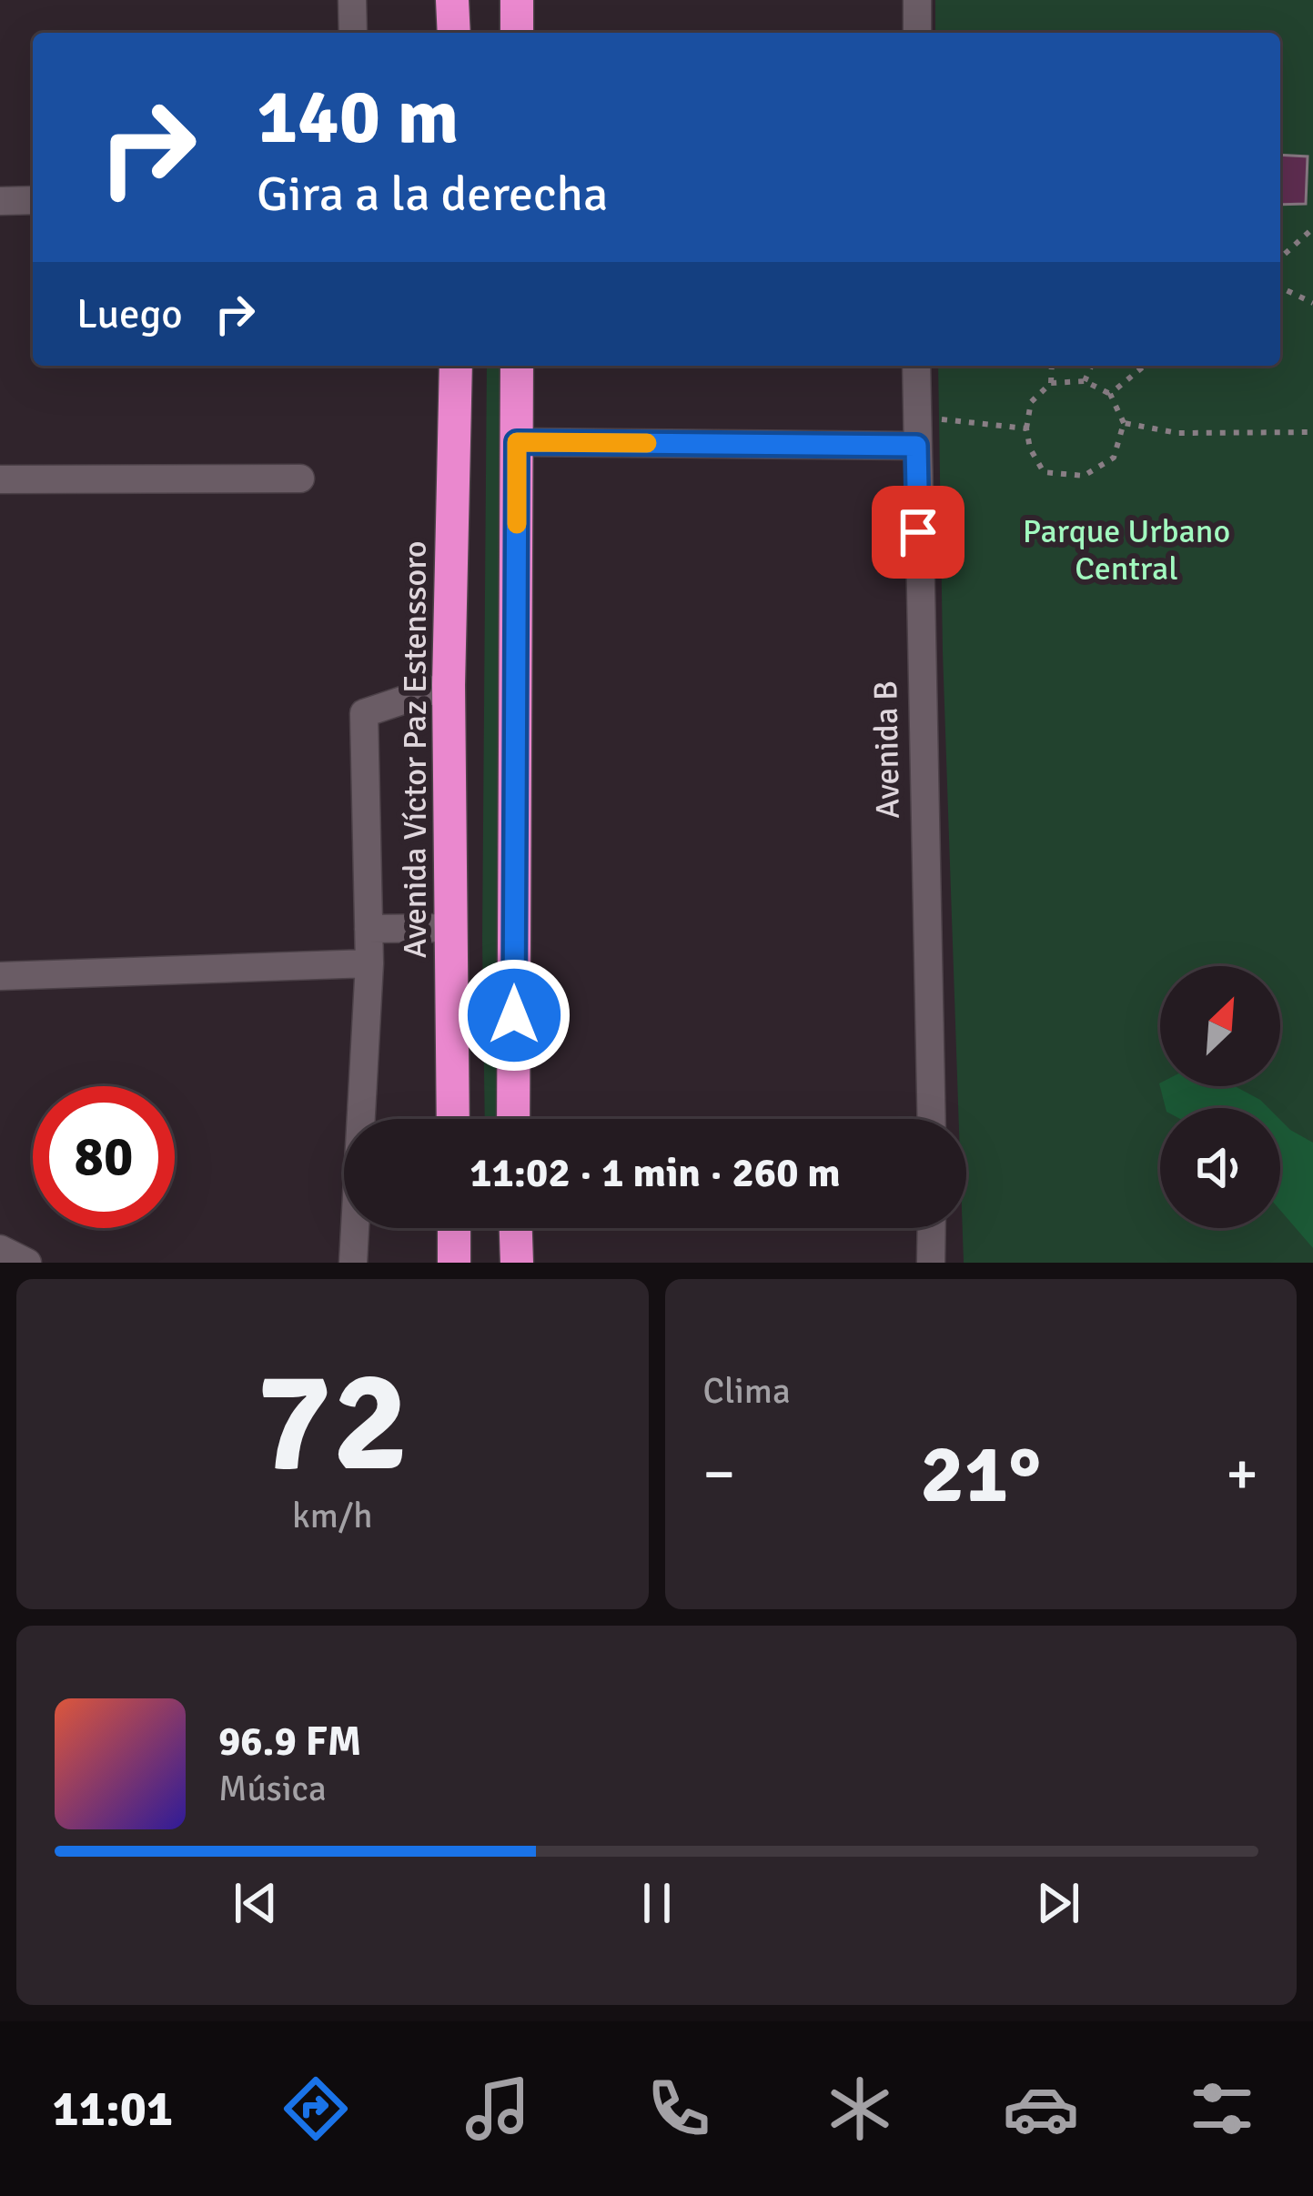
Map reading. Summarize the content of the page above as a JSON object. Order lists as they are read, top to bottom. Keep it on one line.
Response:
{"streets":{"highway":["Avenida Víctor Paz Estenssoro"],"street":["Avenida B"]},"parks":["Parque Urbano Central"],"north":"top right","page":{"turn":["140 m","Gira a la derecha"],"then":"Luego","limit":"80","trip":"11:02 · 1 min · 260 m","tile":[["72","km/h"],"Clima"],"heat":["−","21°","+"],"song":["96.9 FM","Música"],"tabs":"11:01"}}
